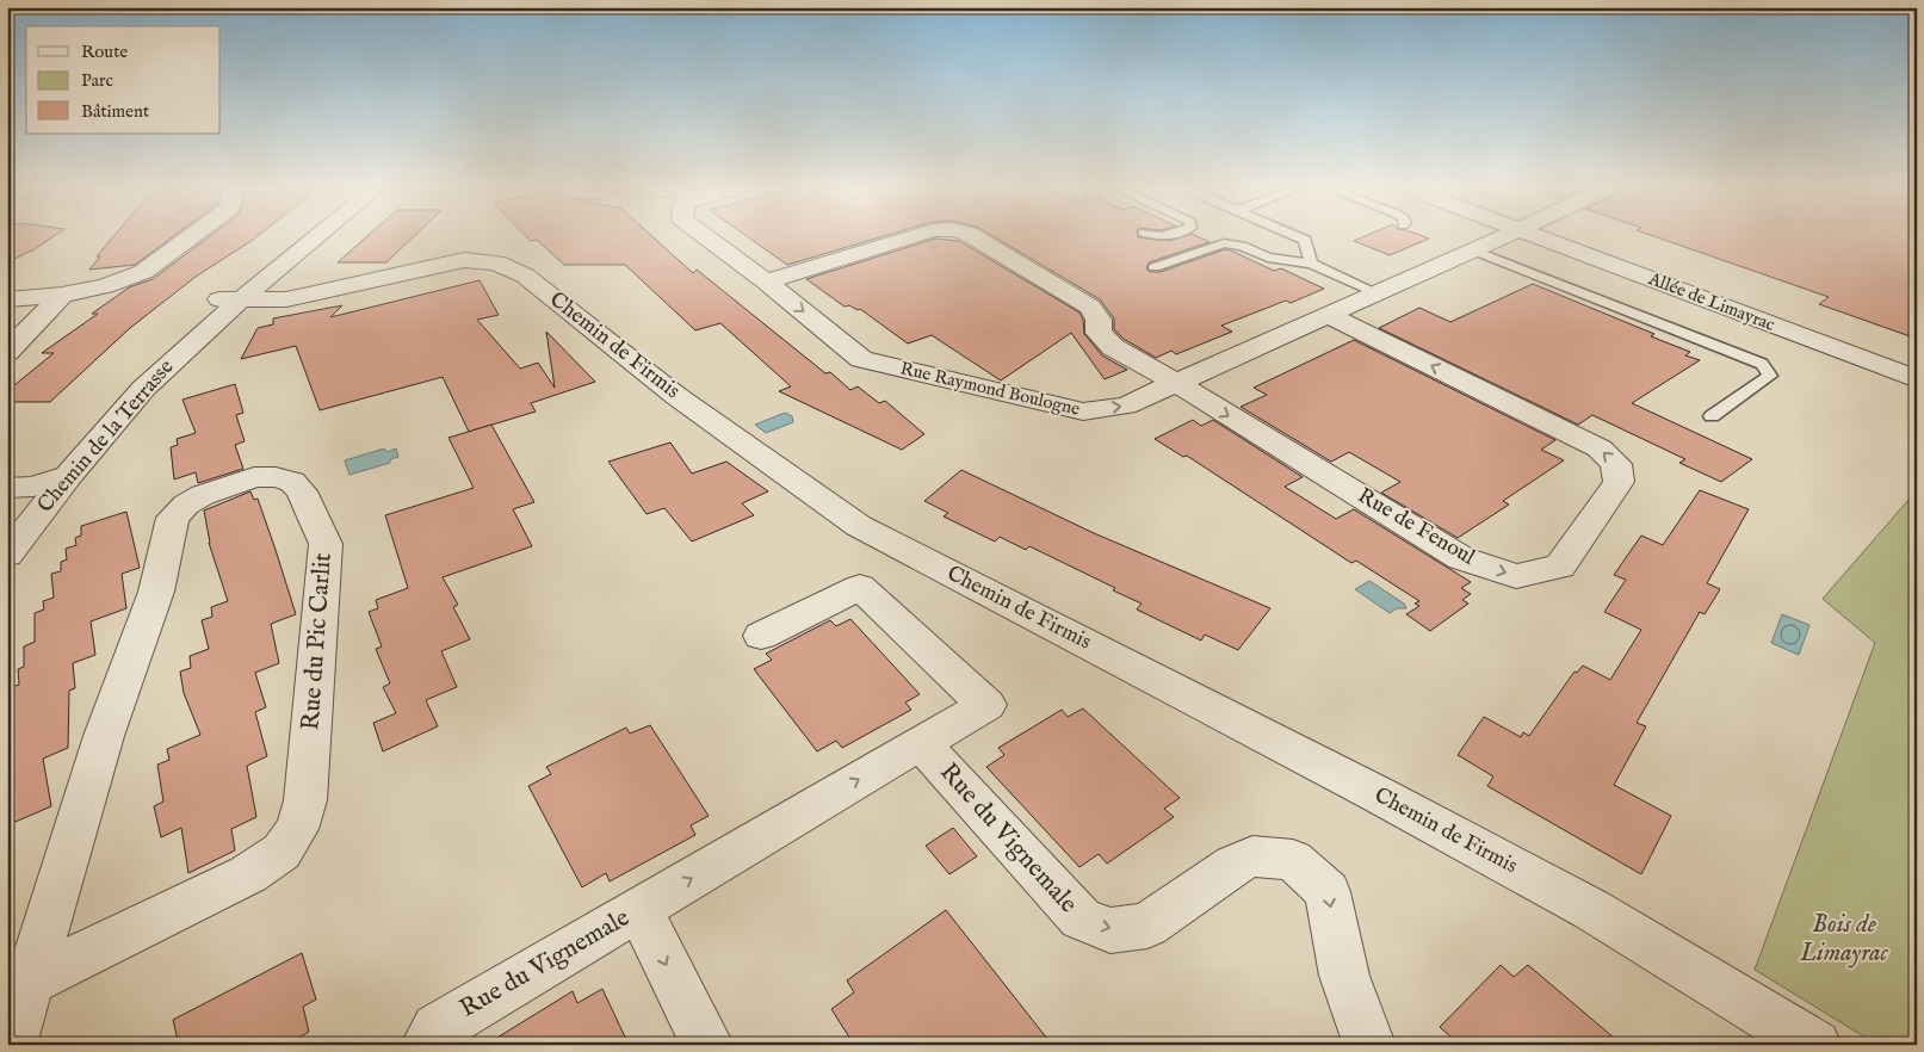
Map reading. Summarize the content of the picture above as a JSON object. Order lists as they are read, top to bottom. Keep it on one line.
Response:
{"streets":{"street":["Allée de Limayrac","Chemin de Firmis","Rue Raymond Boulogne","Chemin de la Terrasse","Rue de Fenoul","Rue du Pic Carlit","Rue du Vignemale"]},"crossings":[["Chemin de Firmis","Chemin de la Terrasse"],["Rue Raymond Boulogne","Rue de Fenoul"]],"one_way":["Rue Raymond Boulogne"],"parks":["Bois de Limayrac"],"legend":["Route","Parc","Bâtiment"]}
